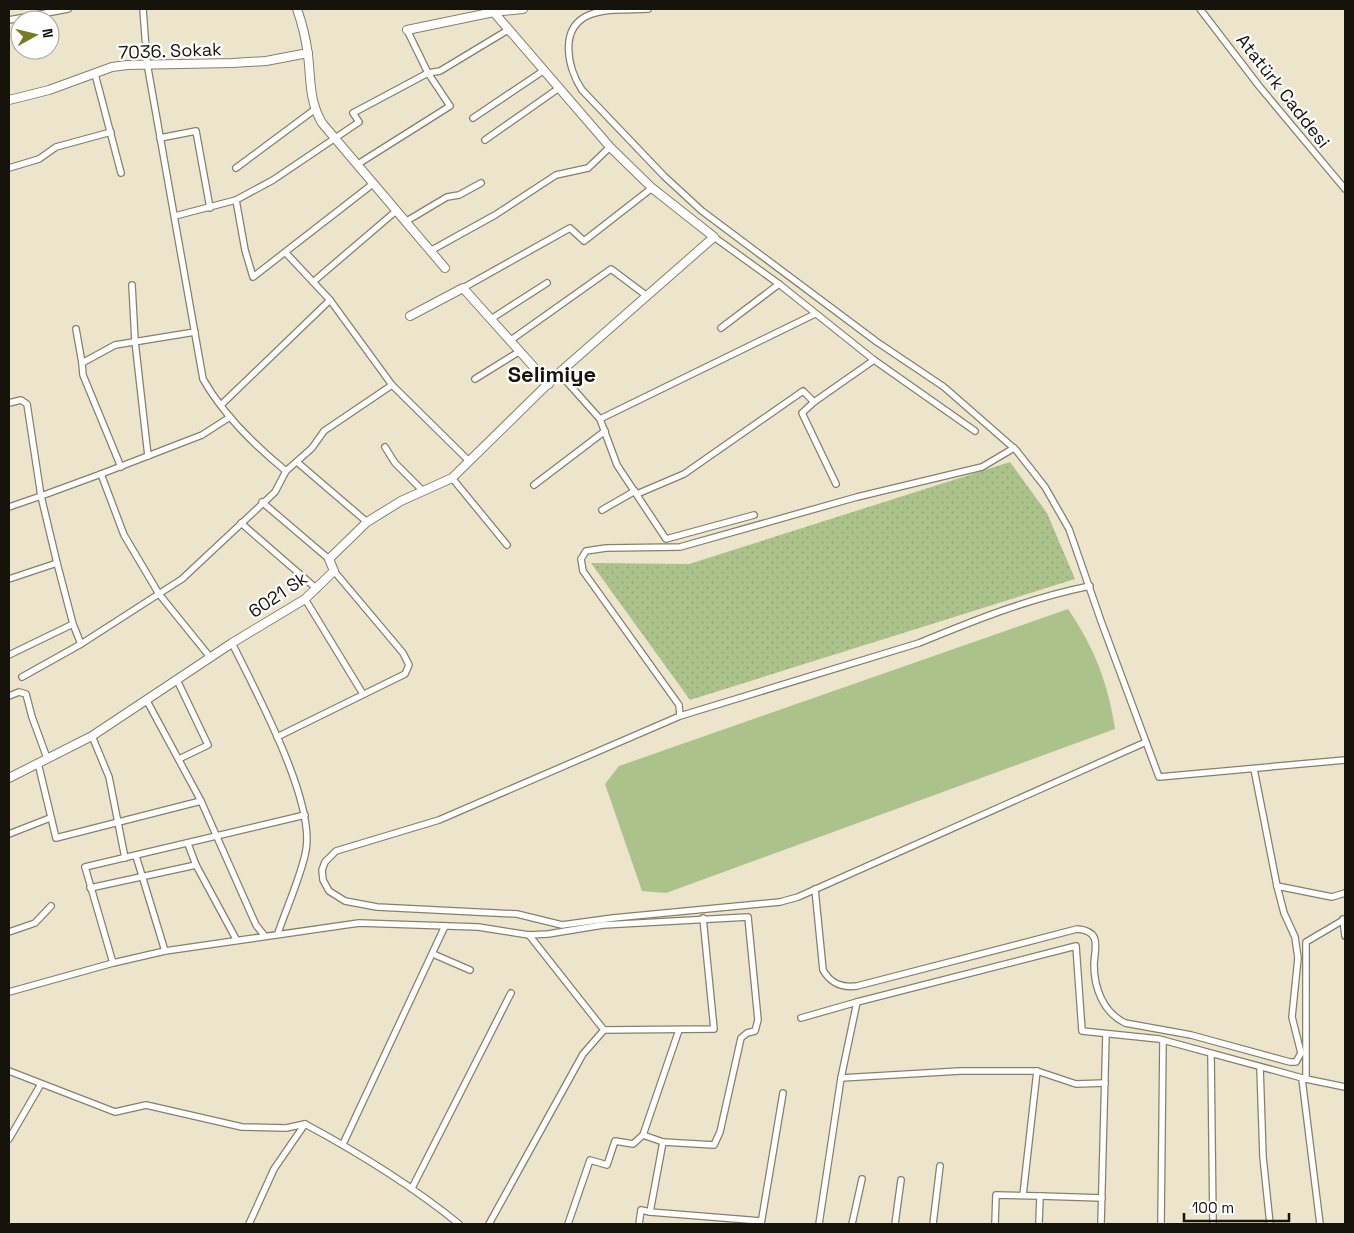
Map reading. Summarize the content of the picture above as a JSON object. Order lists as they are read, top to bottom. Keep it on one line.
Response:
{"streets":{"street":["7036. Sokak","Atatürk Caddesi","6021 Sk"]},"districts":["Selimiye"],"scale_bar":"100 m","north":"right"}
